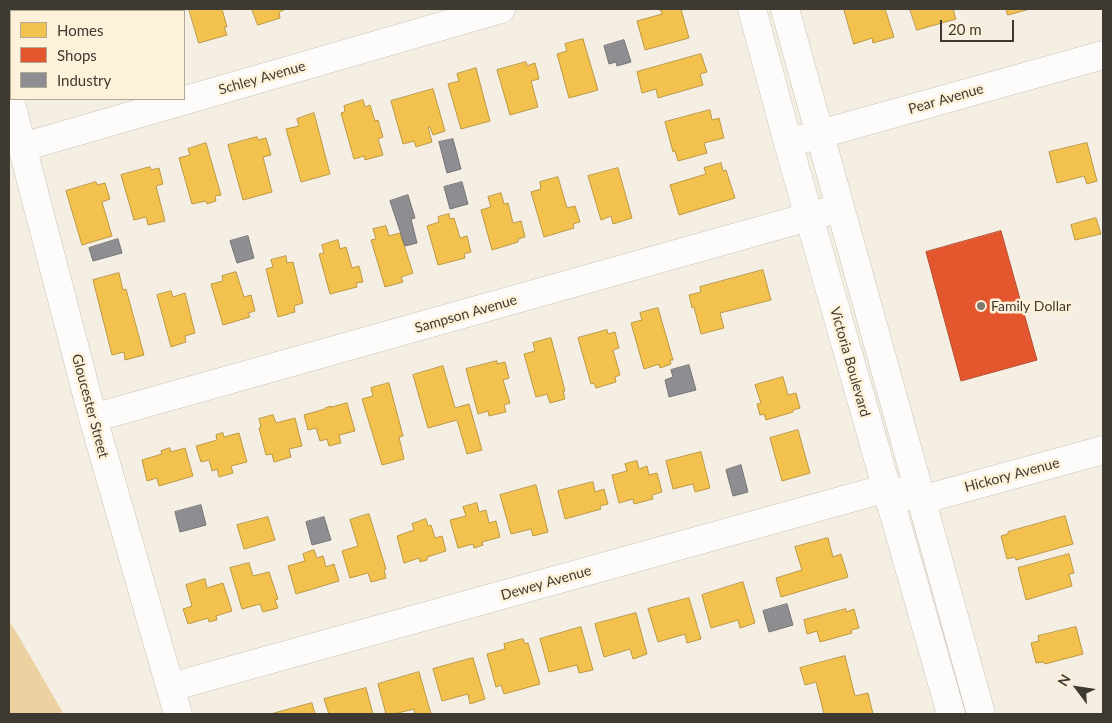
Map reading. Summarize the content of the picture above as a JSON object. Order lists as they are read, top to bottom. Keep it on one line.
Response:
{"streets":{"street":["Schley Avenue","Pear Avenue","Sampson Avenue","Victoria Boulevard","Gloucester Street","Hickory Avenue","Dewey Avenue"]},"crossings":[["Schley Avenue","Gloucester Street"],["Pear Avenue","Victoria Boulevard"],["Sampson Avenue","Victoria Boulevard"],["Sampson Avenue","Gloucester Street"],["Victoria Boulevard","Dewey Avenue"],["Gloucester Street","Dewey Avenue"]],"places":["Family Dollar"],"legend":["Homes","Shops","Industry"],"scale_bar":"20 m","north":"top left"}
